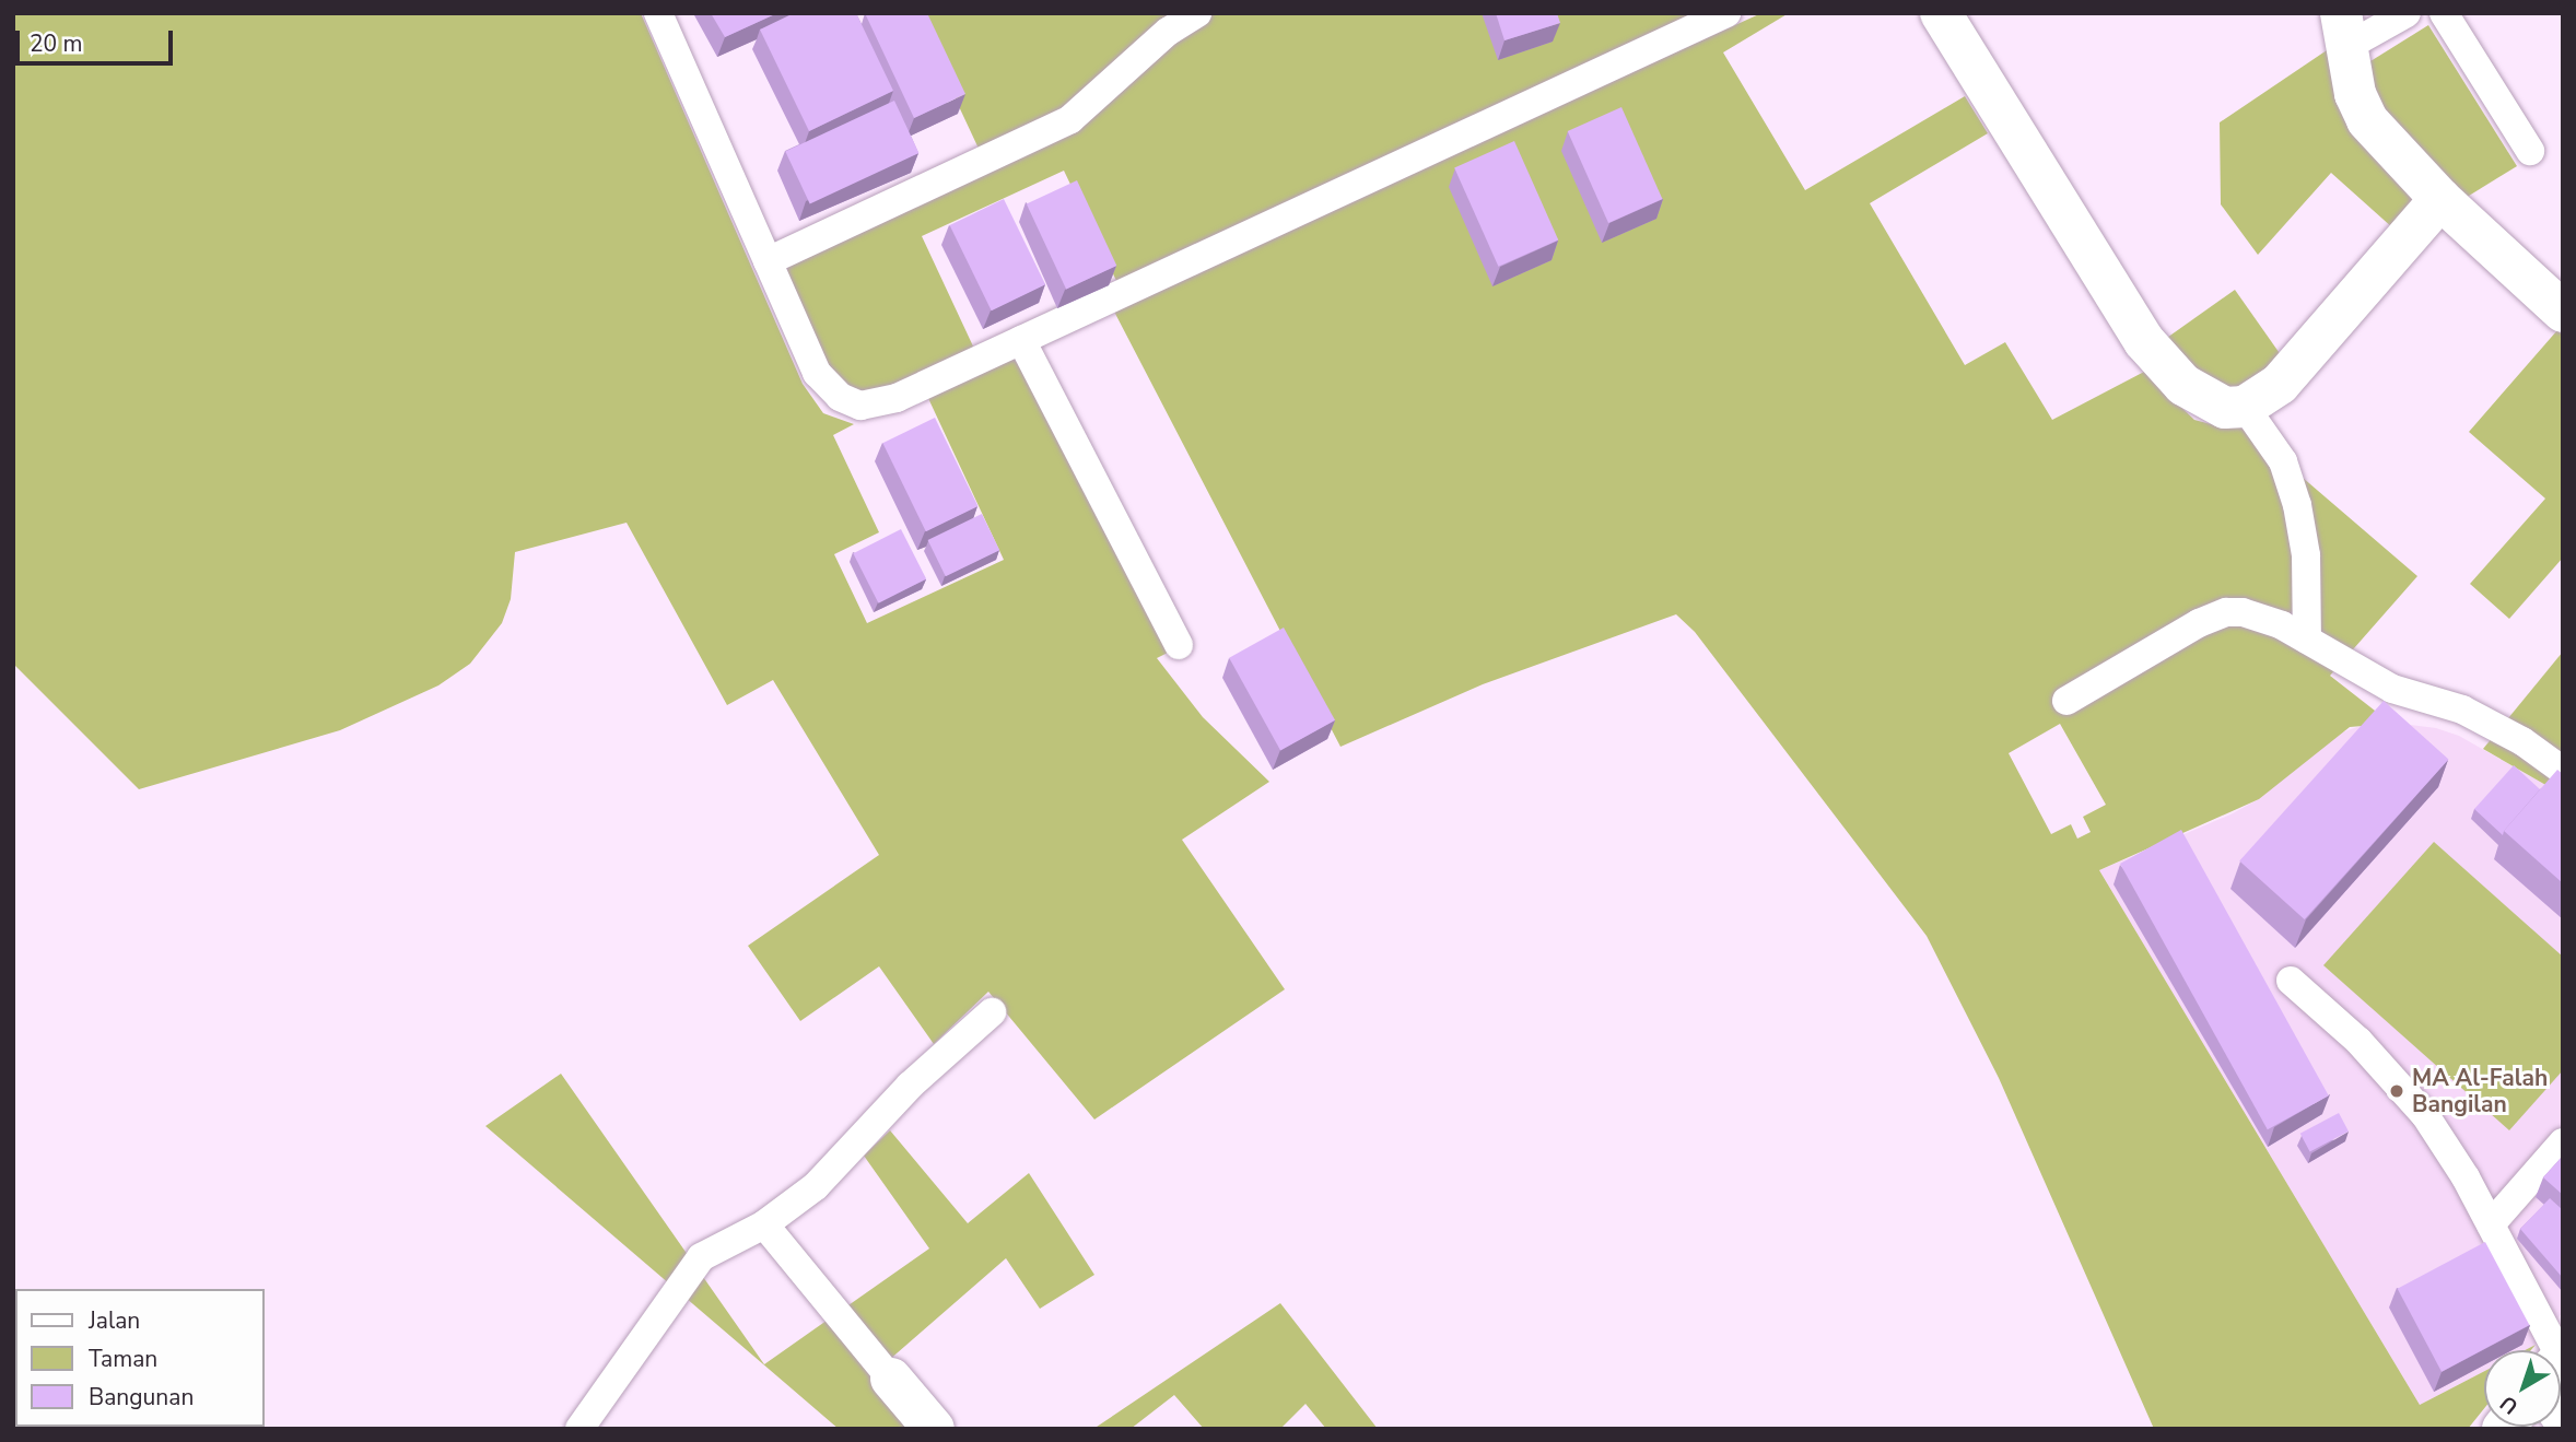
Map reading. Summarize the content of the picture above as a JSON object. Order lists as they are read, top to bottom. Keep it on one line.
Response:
{"places":["MA Al-Falah Bangilan"],"legend":["Jalan","Taman","Bangunan"],"scale_bar":"20 m","north":"bottom left"}
